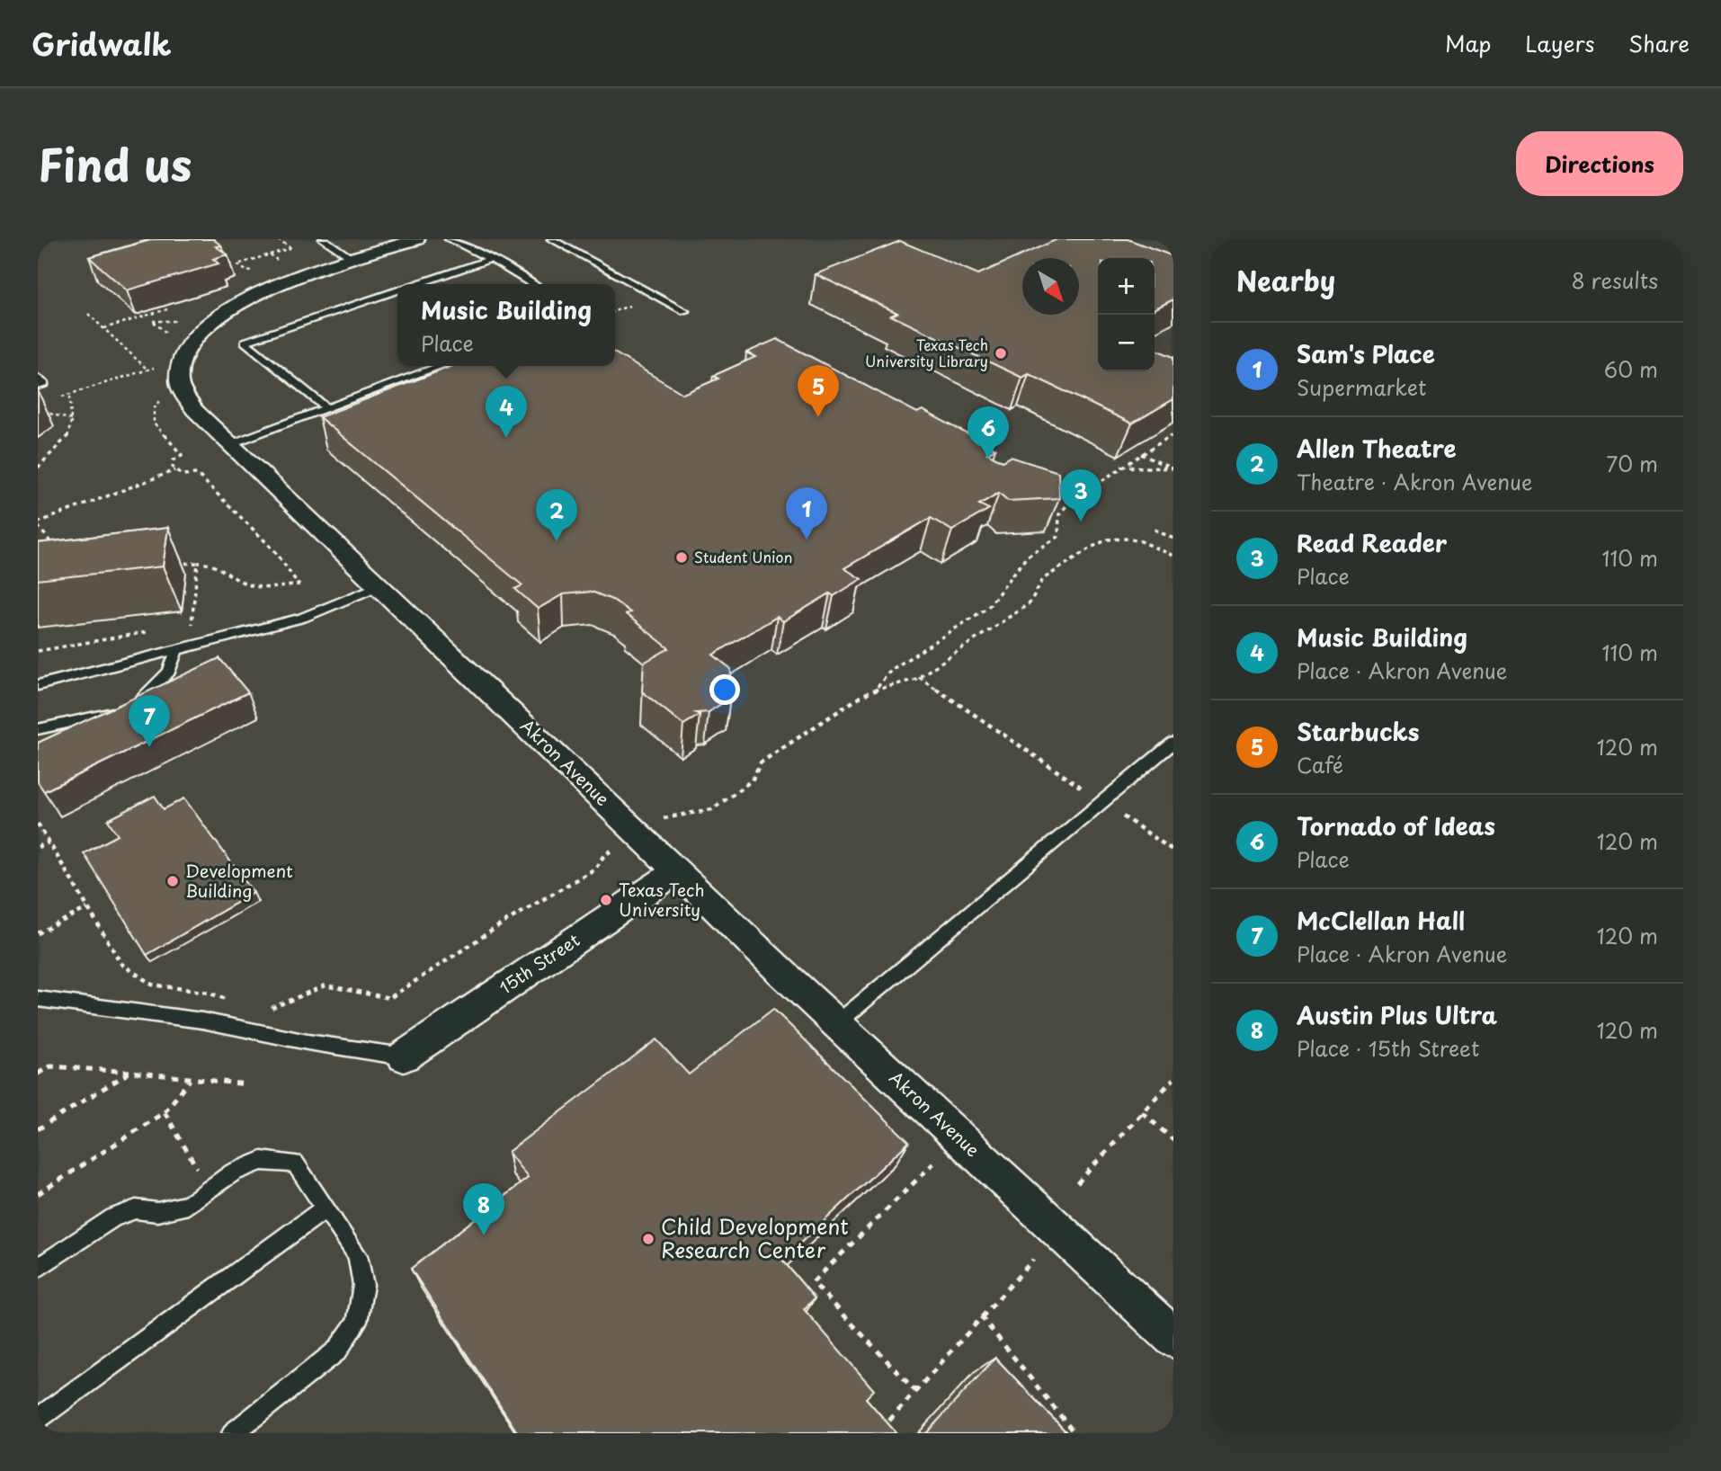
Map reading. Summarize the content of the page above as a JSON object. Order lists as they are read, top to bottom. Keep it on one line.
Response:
{"streets":{"street":["Akron Avenue","15th Street"]},"crossings":[["Akron Avenue","15th Street"]],"places":["Texas Tech University Library","Student Union","Development Building","Texas Tech University","Child Development Research Center"],"north":"bottom right","page":{"header":"Gridwalk","nav":["Map","Layers","Share"],"title":"Find us","buttons":"Directions","heading":["Nearby","8 results"],"map_buttons":["+","−"],"popup":["Music Building","Place"],"list":[{"mark":"1","name":"Sam's Place","note":"Supermarket","value":"60 m"},{"mark":"2","name":"Allen Theatre","note":"Theatre · Akron Avenue","value":"70 m"},{"mark":"3","name":"Read Reader","note":"Place","value":"110 m"},{"mark":"4","name":"Music Building","note":"Place · Akron Avenue","value":"110 m"},{"mark":"5","name":"Starbucks","note":"Café","value":"120 m"},{"mark":"6","name":"Tornado of Ideas","note":"Place","value":"120 m"},{"mark":"7","name":"McClellan Hall","note":"Place · Akron Avenue","value":"120 m"},{"mark":"8","name":"Austin Plus Ultra","note":"Place · 15th Street","value":"120 m"}],"pins":["5","4","6","3","1","2","7","8"]}}
